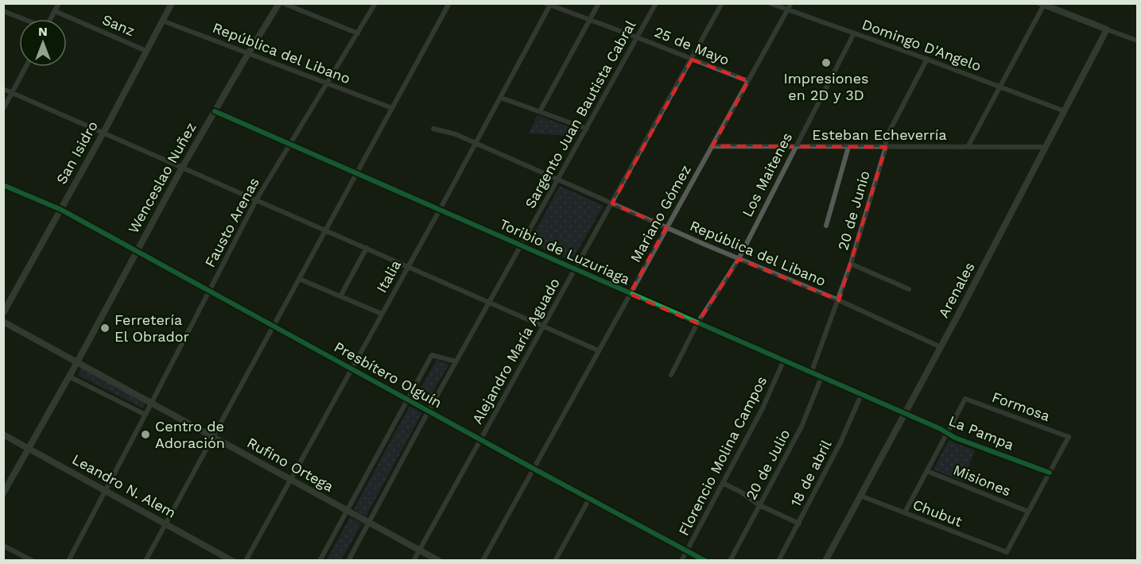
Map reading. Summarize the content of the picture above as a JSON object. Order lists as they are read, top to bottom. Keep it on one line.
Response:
{"streets":{"street":["Sanz","Domingo D'Angelo","25 de Mayo","República del Libano","Sargento Juan Bautista Cabral","Esteban Echeverría","San Isidro","Los Maitenes","Wenceslao Nuñez","20 de Junio","Mariano Gómez","Fausto Arenas","Toribio de Luzuriaga","Italia","Arenales","Alejandro María Aguado","Presbítero Olguín","Formosa","La Pampa","Florencio Molina Campos","Rufino Ortega","20 de Julio","18 de abril","Misiones","Leandro N. Alem","Chubut"]},"crossings":[["Sanz","San Isidro"],["Domingo D'Angelo","Los Maitenes"],["Domingo D'Angelo","20 de Junio"],["Domingo D'Angelo","Mariano Gómez"],["Domingo D'Angelo","Arenales"],["25 de Mayo","Sargento Juan Bautista Cabral"],["25 de Mayo","Mariano Gómez"],["25 de Mayo","Italia"],["25 de Mayo","Alejandro María Aguado"],["República del Libano","Sargento Juan Bautista Cabral"],["República del Libano","San Isidro"],["República del Libano","Los Maitenes"],["República del Libano","Wenceslao Nuñez"],["República del Libano","20 de Junio"],["República del Libano","Mariano Gómez"],["República del Libano","Fausto Arenas"],["República del Libano","Italia"],["República del Libano","Arenales"],["República del Libano","Alejandro María Aguado"],["Sargento Juan Bautista Cabral","Toribio de Luzuriaga"],["Sargento Juan Bautista Cabral","Presbítero Olguín"],["Sargento Juan Bautista Cabral","Rufino Ortega"],["Esteban Echeverría","Los Maitenes"],["Esteban Echeverría","20 de Junio"],["Esteban Echeverría","Mariano Gómez"],["Esteban Echeverría","Arenales"],["San Isidro","Presbítero Olguín"],["Los Maitenes","Toribio de Luzuriaga"],["Wenceslao Nuñez","Toribio de Luzuriaga"],["Wenceslao Nuñez","Presbítero Olguín"],["Wenceslao Nuñez","Rufino Ortega"],["Wenceslao Nuñez","Leandro N. Alem"],["20 de Junio","Toribio de Luzuriaga"],["Mariano Gómez","Toribio de Luzuriaga"],["Mariano Gómez","Presbítero Olguín"],["Fausto Arenas","Toribio de Luzuriaga"],["Fausto Arenas","Presbítero Olguín"],["Fausto Arenas","Rufino Ortega"],["Fausto Arenas","Leandro N. Alem"],["Toribio de Luzuriaga","Italia"],["Toribio de Luzuriaga","Arenales"],["Toribio de Luzuriaga","Alejandro María Aguado"],["Toribio de Luzuriaga","La Pampa"],["Toribio de Luzuriaga","Florencio Molina Campos"],["Toribio de Luzuriaga","20 de Julio"],["Toribio de Luzuriaga","18 de abril"],["Italia","Presbítero Olguín"],["Italia","Rufino Ortega"],["Arenales","La Pampa"],["Arenales","Chubut"],["Alejandro María Aguado","Presbítero Olguín"],["Alejandro María Aguado","Rufino Ortega"],["Presbítero Olguín","Florencio Molina Campos"],["Formosa","La Pampa"],["Misiones","Chubut"]],"places":["Impresiones en 2D y 3D","Ferretería El Obrador","Centro de Adoración"],"north":"top"}
